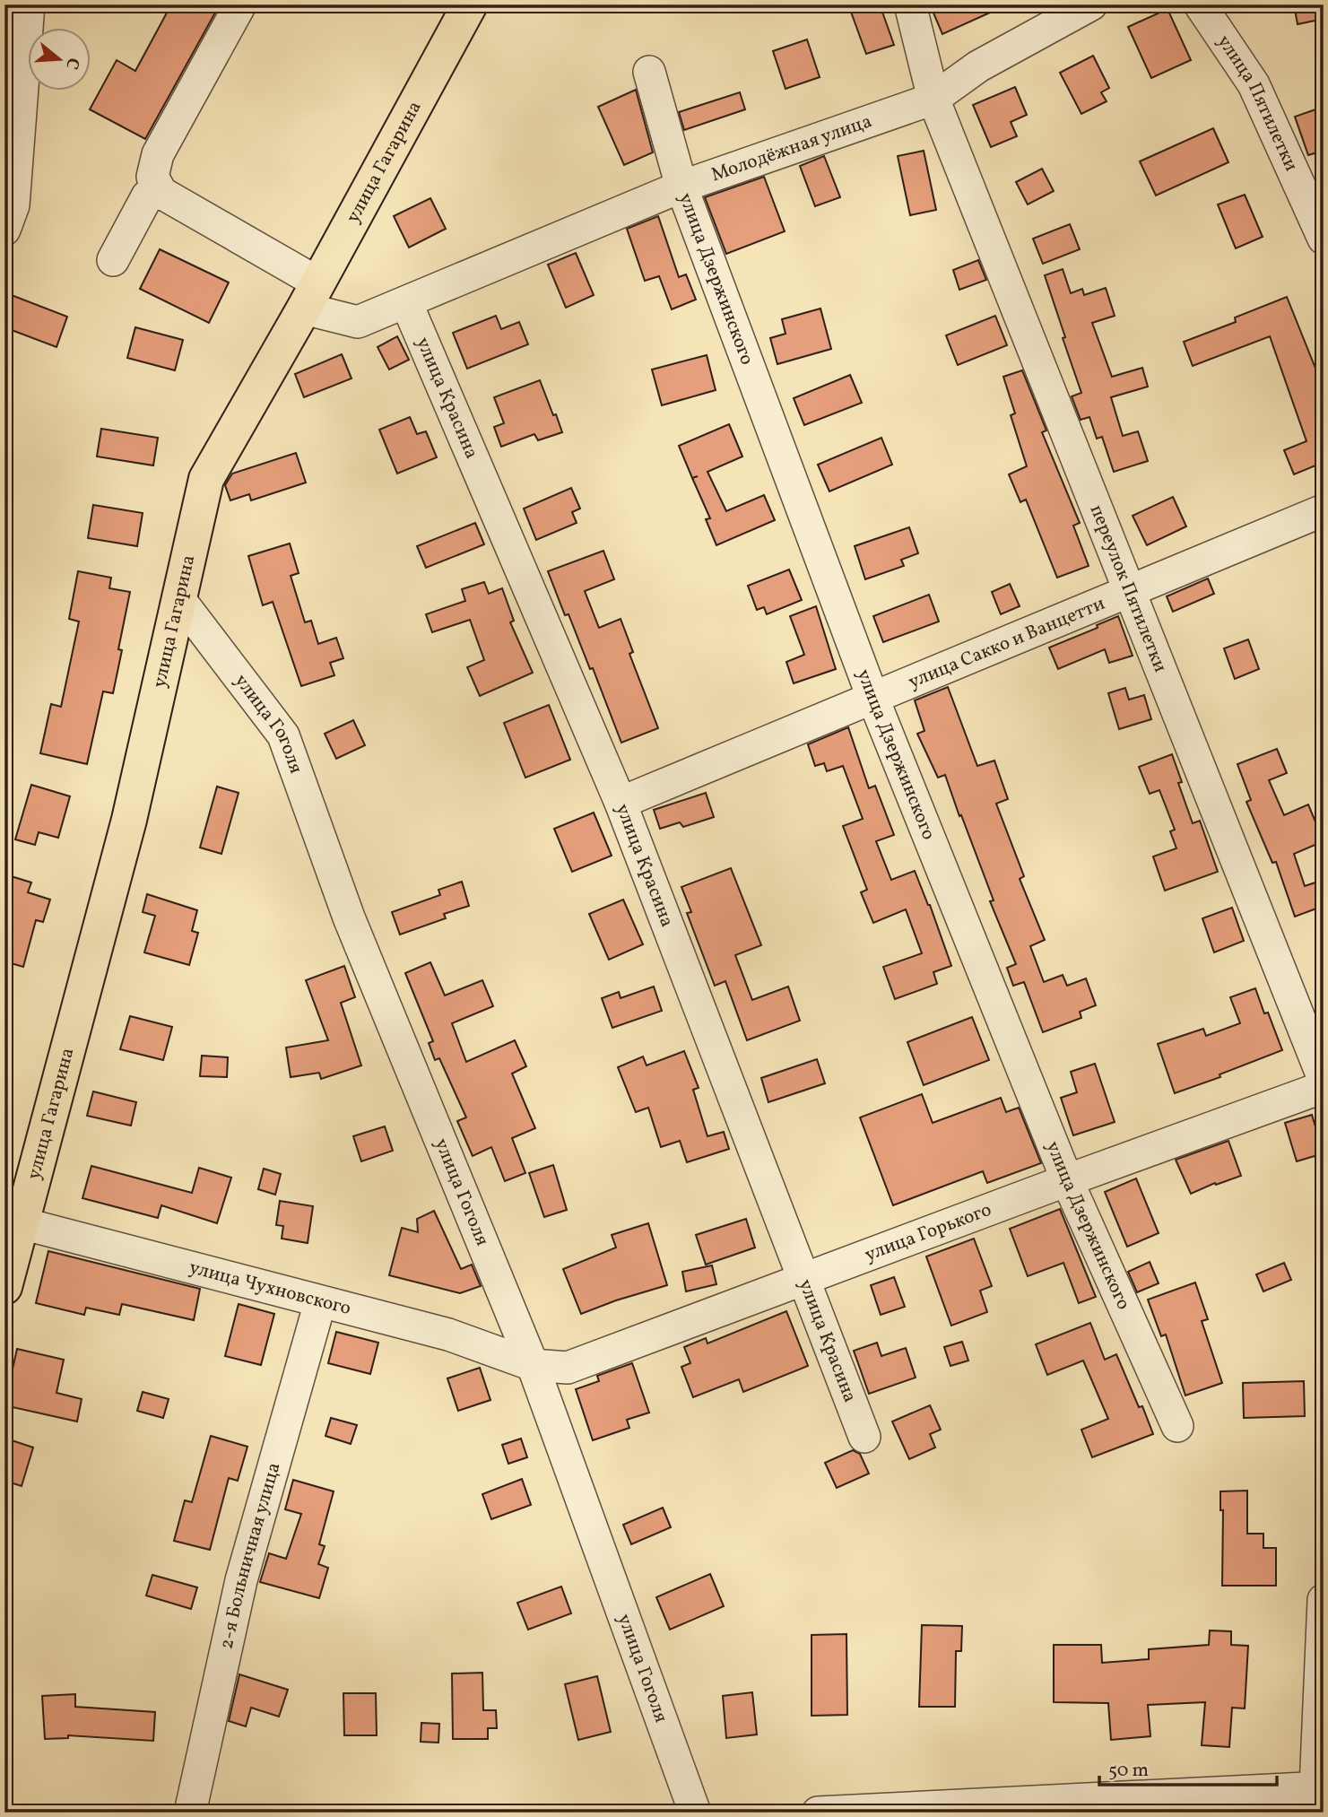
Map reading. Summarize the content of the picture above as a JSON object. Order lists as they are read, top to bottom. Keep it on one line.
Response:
{"streets":{"main road":["улица Гагарина"],"street":["улица Пятилетки","Молодёжная улица","улица Дзержинского","улица Красина","переулок Пятилетки","улица Сакко и Ванцетти","улица Гоголя","улица Горького","улица Чухновского","2-я Больничная улица"]},"crossings":[["Молодёжная улица","улица Гагарина"],["Молодёжная улица","улица Дзержинского"],["Молодёжная улица","улица Красина"],["Молодёжная улица","переулок Пятилетки"],["улица Гагарина","улица Гоголя"],["улица Гагарина","улица Чухновского"],["улица Дзержинского","улица Сакко и Ванцетти"],["улица Дзержинского","улица Горького"],["улица Красина","улица Сакко и Ванцетти"],["улица Красина","улица Горького"],["переулок Пятилетки","улица Сакко и Ванцетти"],["улица Гоголя","улица Горького"],["улица Гоголя","улица Чухновского"],["улица Горького","улица Чухновского"],["улица Чухновского","2-я Больничная улица"]],"scale_bar":"50 m","north":"right"}
